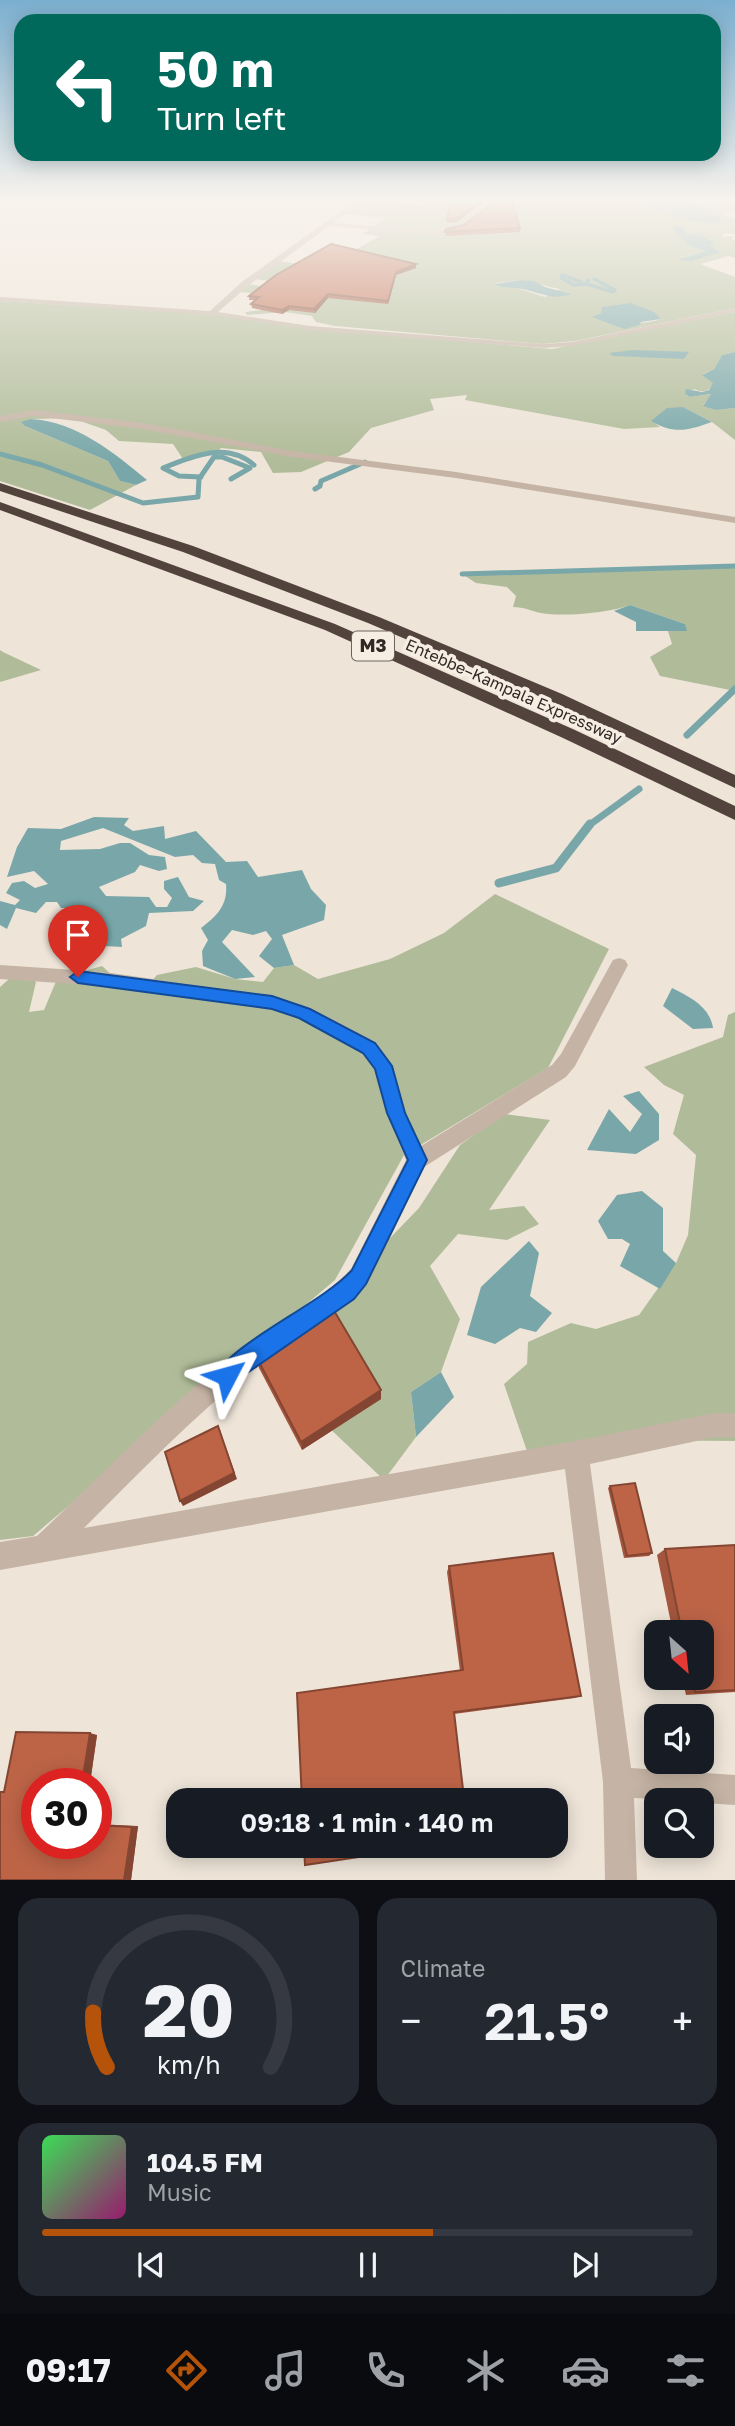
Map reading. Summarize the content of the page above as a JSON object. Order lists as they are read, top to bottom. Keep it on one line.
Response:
{"streets":{"highway":["M3","Entebbe–Kampala Expressway"]},"north":"bottom right","page":{"turn":["50 m","Turn left"],"limit":"30","trip":"09:18 · 1 min · 140 m","tile":"Climate","heat":["−","21.5°","+"],"song":["104.5 FM","Music"],"tabs":"09:17","gauge":["20","km/h"]}}
